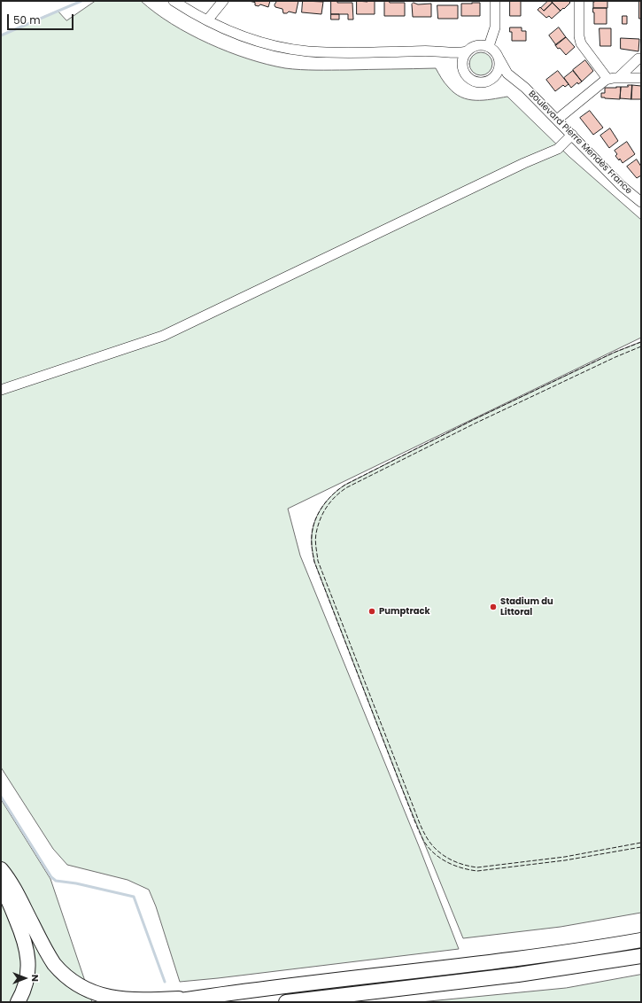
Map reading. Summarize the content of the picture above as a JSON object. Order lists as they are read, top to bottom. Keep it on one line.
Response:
{"streets":{"street":["Boulevard Pierre Mendès France"]},"places":["Stadium du Littoral","Pumptrack"],"scale_bar":"50 m","north":"right"}
